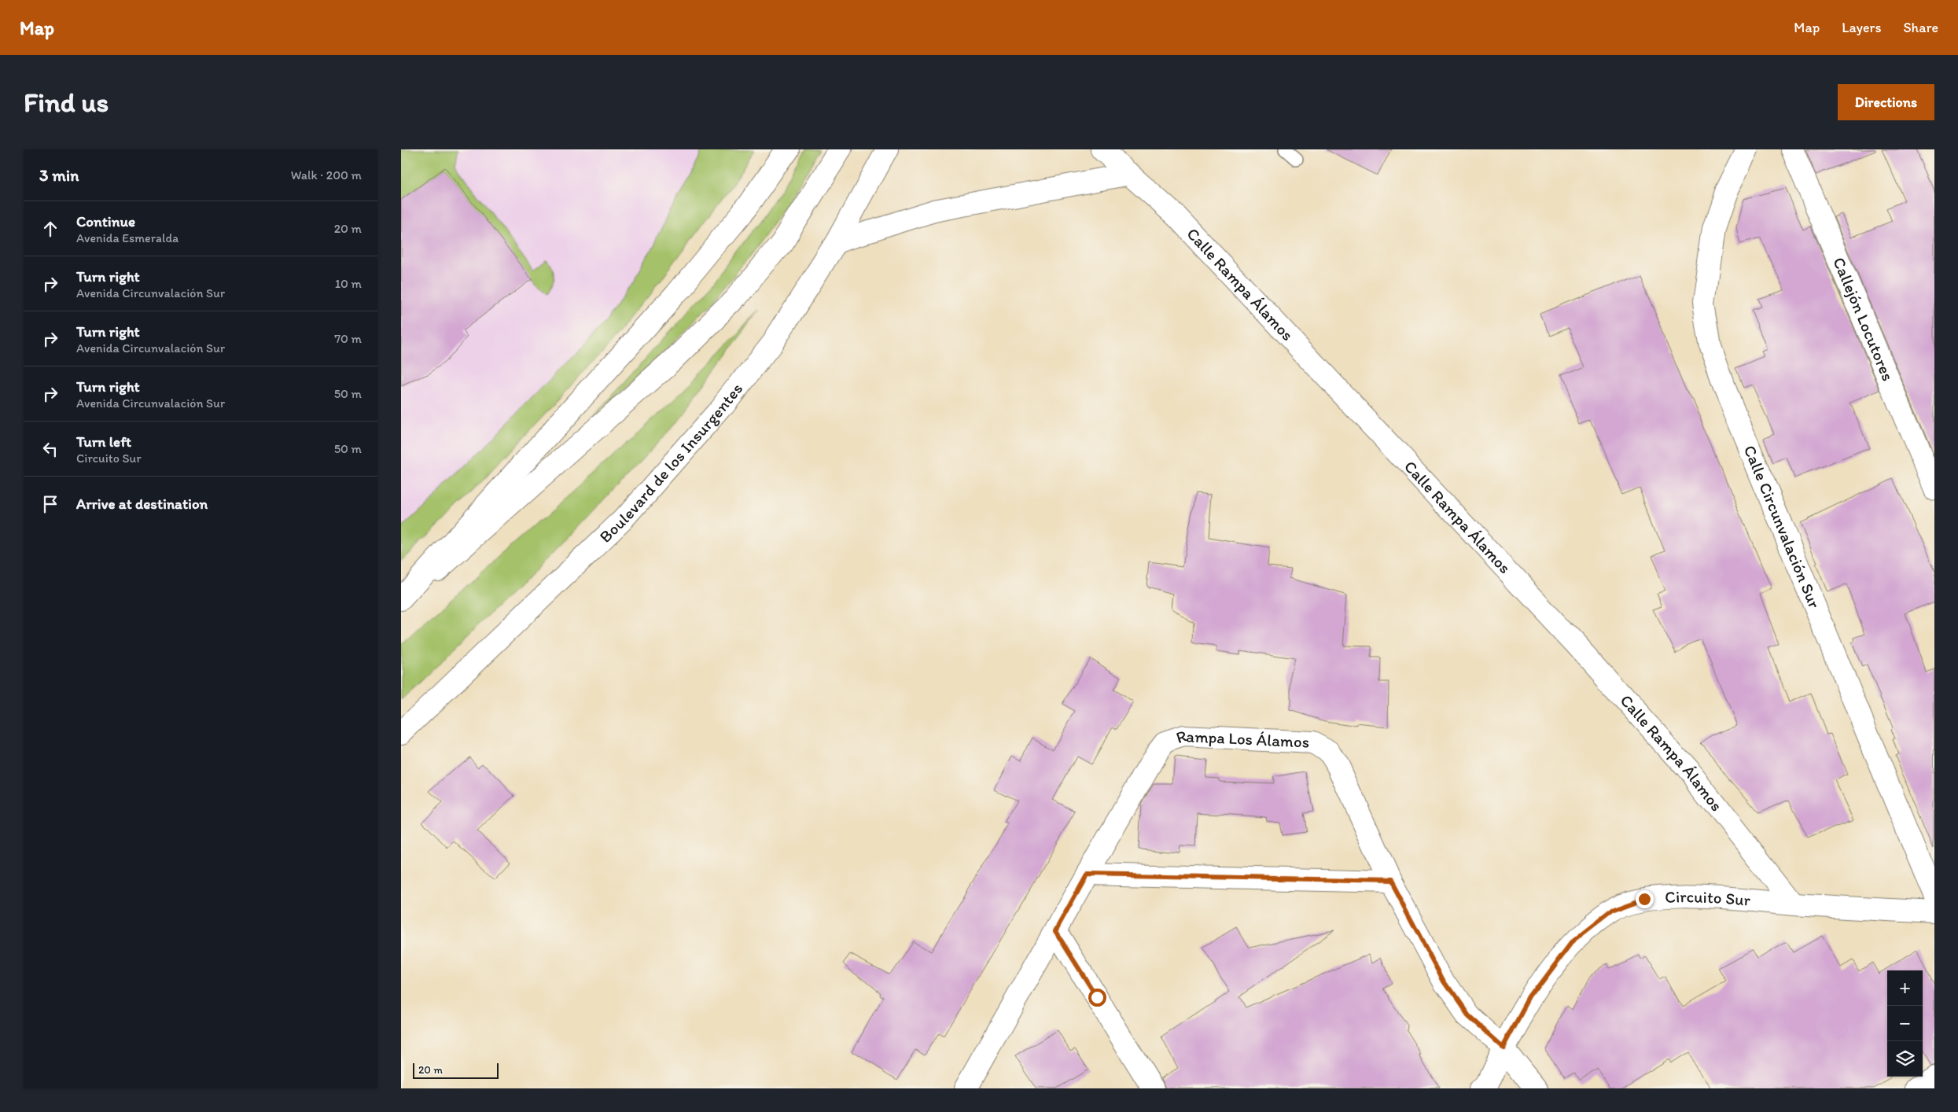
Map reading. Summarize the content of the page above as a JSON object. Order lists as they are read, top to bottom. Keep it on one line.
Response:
{"streets":{"main road":["Calle Rampa Álamos","Callejón Locutores","Boulevard de los Insurgentes","Calle Circunvalación Sur","Rampa Los Álamos","Circuito Sur"]},"crossings":[["Calle Rampa Álamos","Circuito Sur"],["Rampa Los Álamos","Circuito Sur"]],"scale_bar":"20 m","page":{"header":"Map","nav":["Map","Layers","Share"],"buttons":"Directions","title":"Find us","heading":["3 min","Walk · 200 m"],"list":[["Continue","Avenida Esmeralda","20 m"],["Turn right","Avenida Circunvalación Sur","10 m"],["Turn right","Avenida Circunvalación Sur","70 m"],["Turn right","Avenida Circunvalación Sur","50 m"],["Turn left","Circuito Sur","50 m"],"Arrive at destination"],"map_buttons":["+","−"],"scale":"20 m"}}
